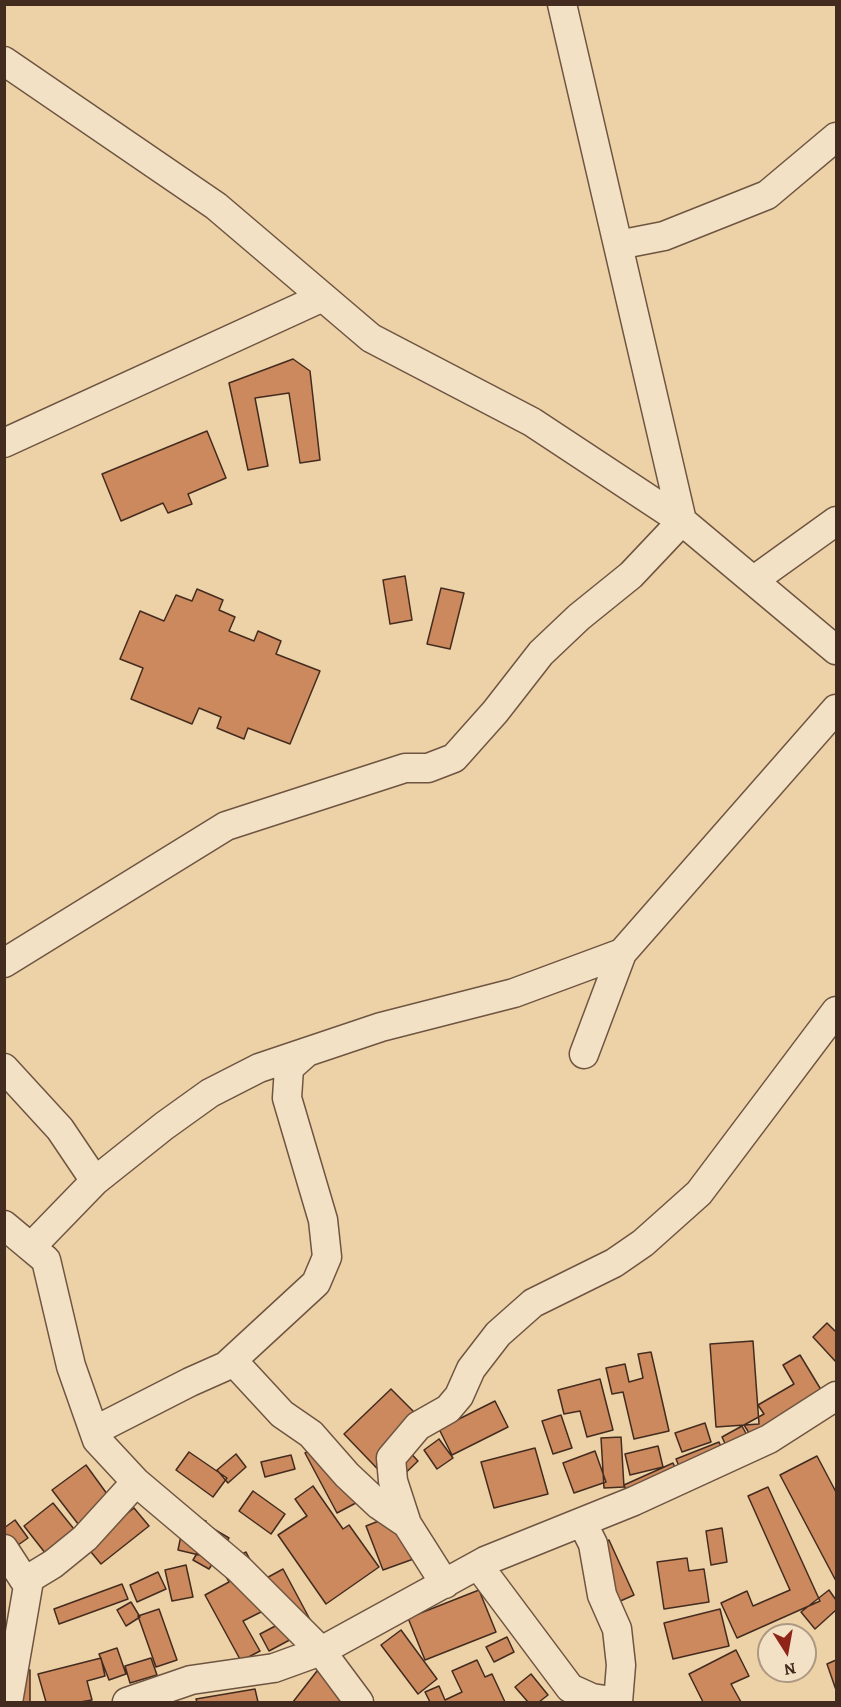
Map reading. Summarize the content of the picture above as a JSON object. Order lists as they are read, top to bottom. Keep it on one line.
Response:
{"north":"bottom"}
